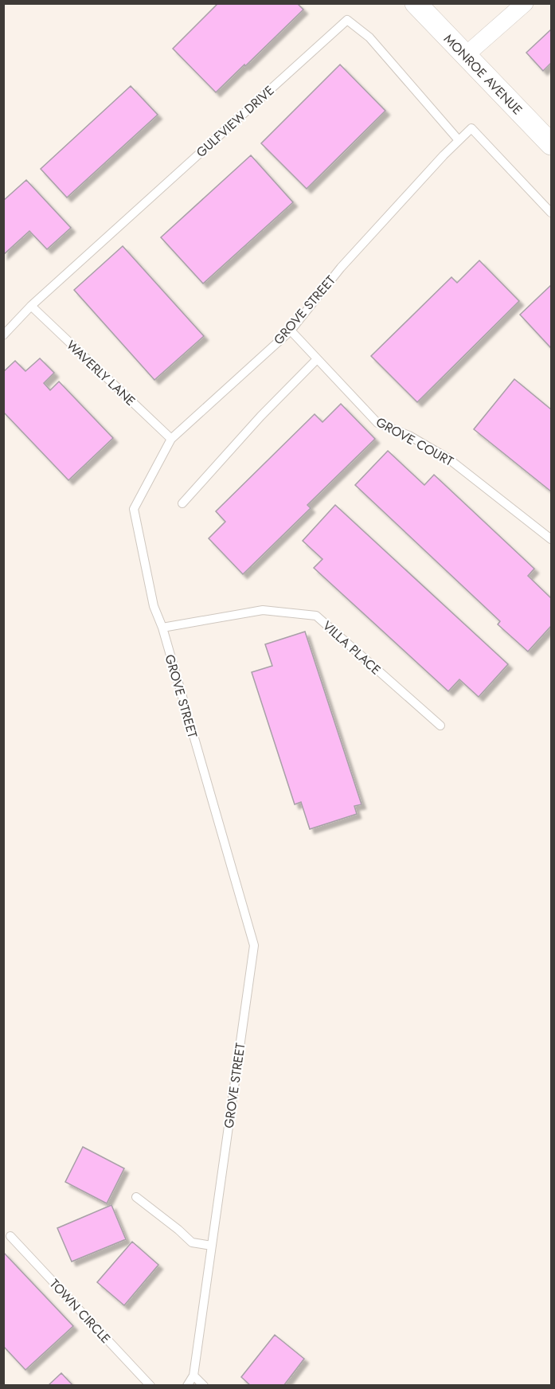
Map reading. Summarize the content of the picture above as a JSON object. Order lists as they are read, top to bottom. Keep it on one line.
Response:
{"streets":{"street":["MONROE AVENUE"],"lane":["GULFVIEW DRIVE","GROVE STREET","WAVERLY LANE","GROVE COURT","VILLA PLACE","TOWN CIRCLE"]},"crossings":[["GULFVIEW DRIVE","GROVE STREET"],["GULFVIEW DRIVE","WAVERLY LANE"],["GROVE STREET","WAVERLY LANE"],["GROVE STREET","GROVE COURT"],["GROVE STREET","VILLA PLACE"]]}
